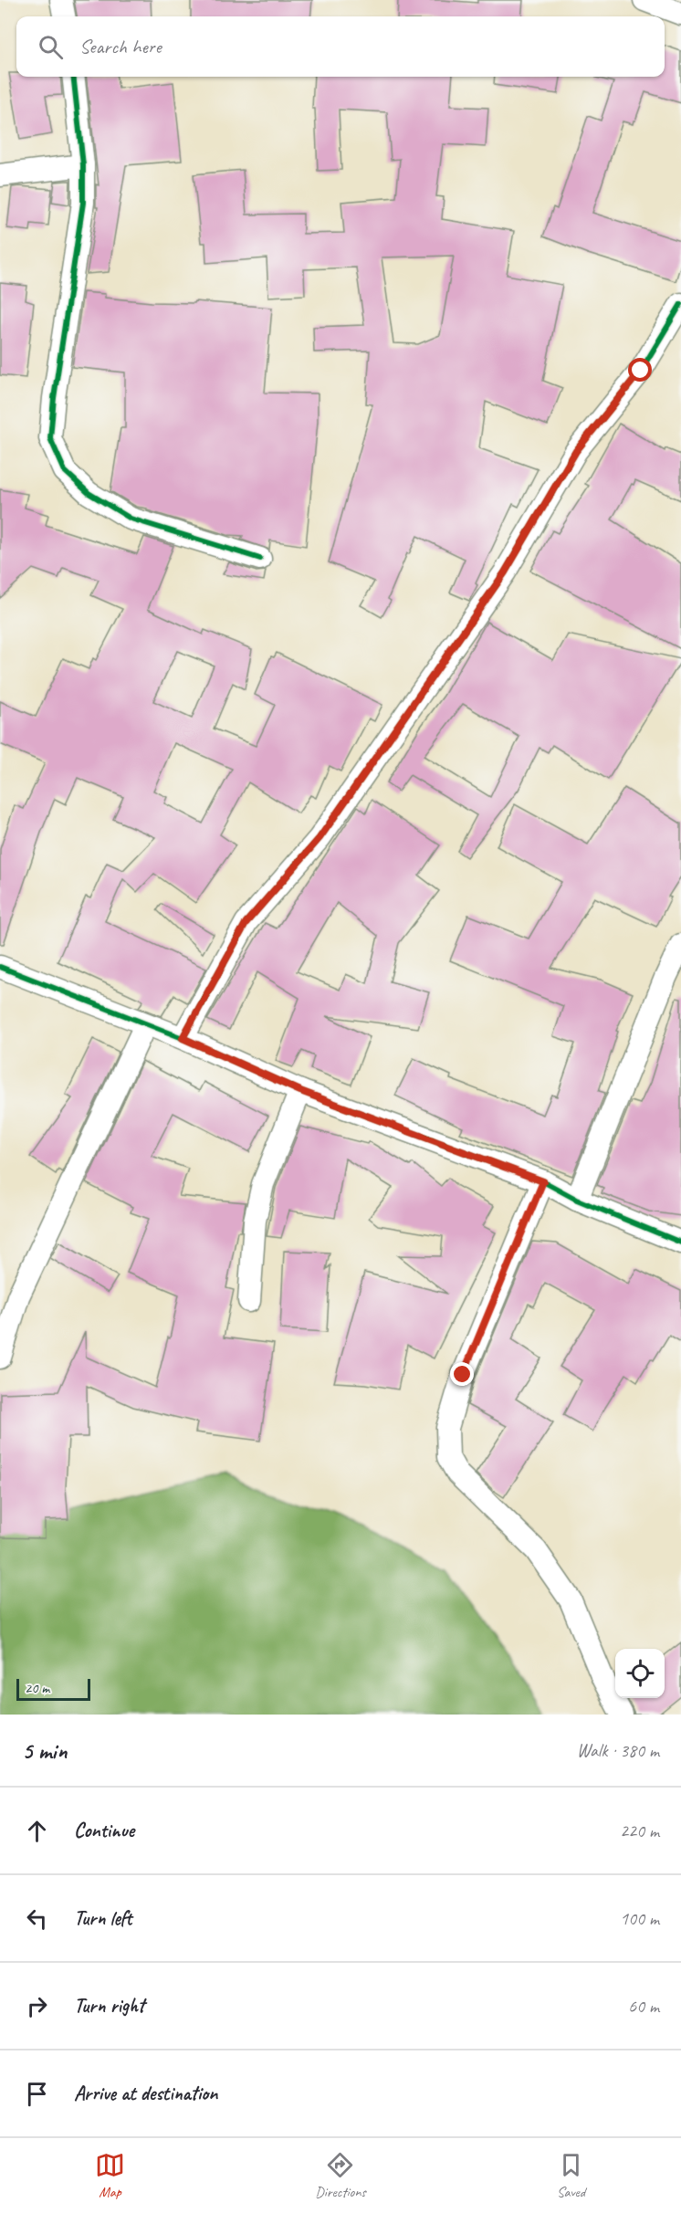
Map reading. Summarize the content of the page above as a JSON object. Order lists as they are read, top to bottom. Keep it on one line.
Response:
{"scale_bar":"20 m","page":{"search":"Search here","scale":"20 m","heading":["5 min","Walk · 380 m"],"list":[["Continue","220 m"],["Turn left","100 m"],["Turn right","60 m"],"Arrive at destination"],"nav":["Map","Directions","Saved"]}}
